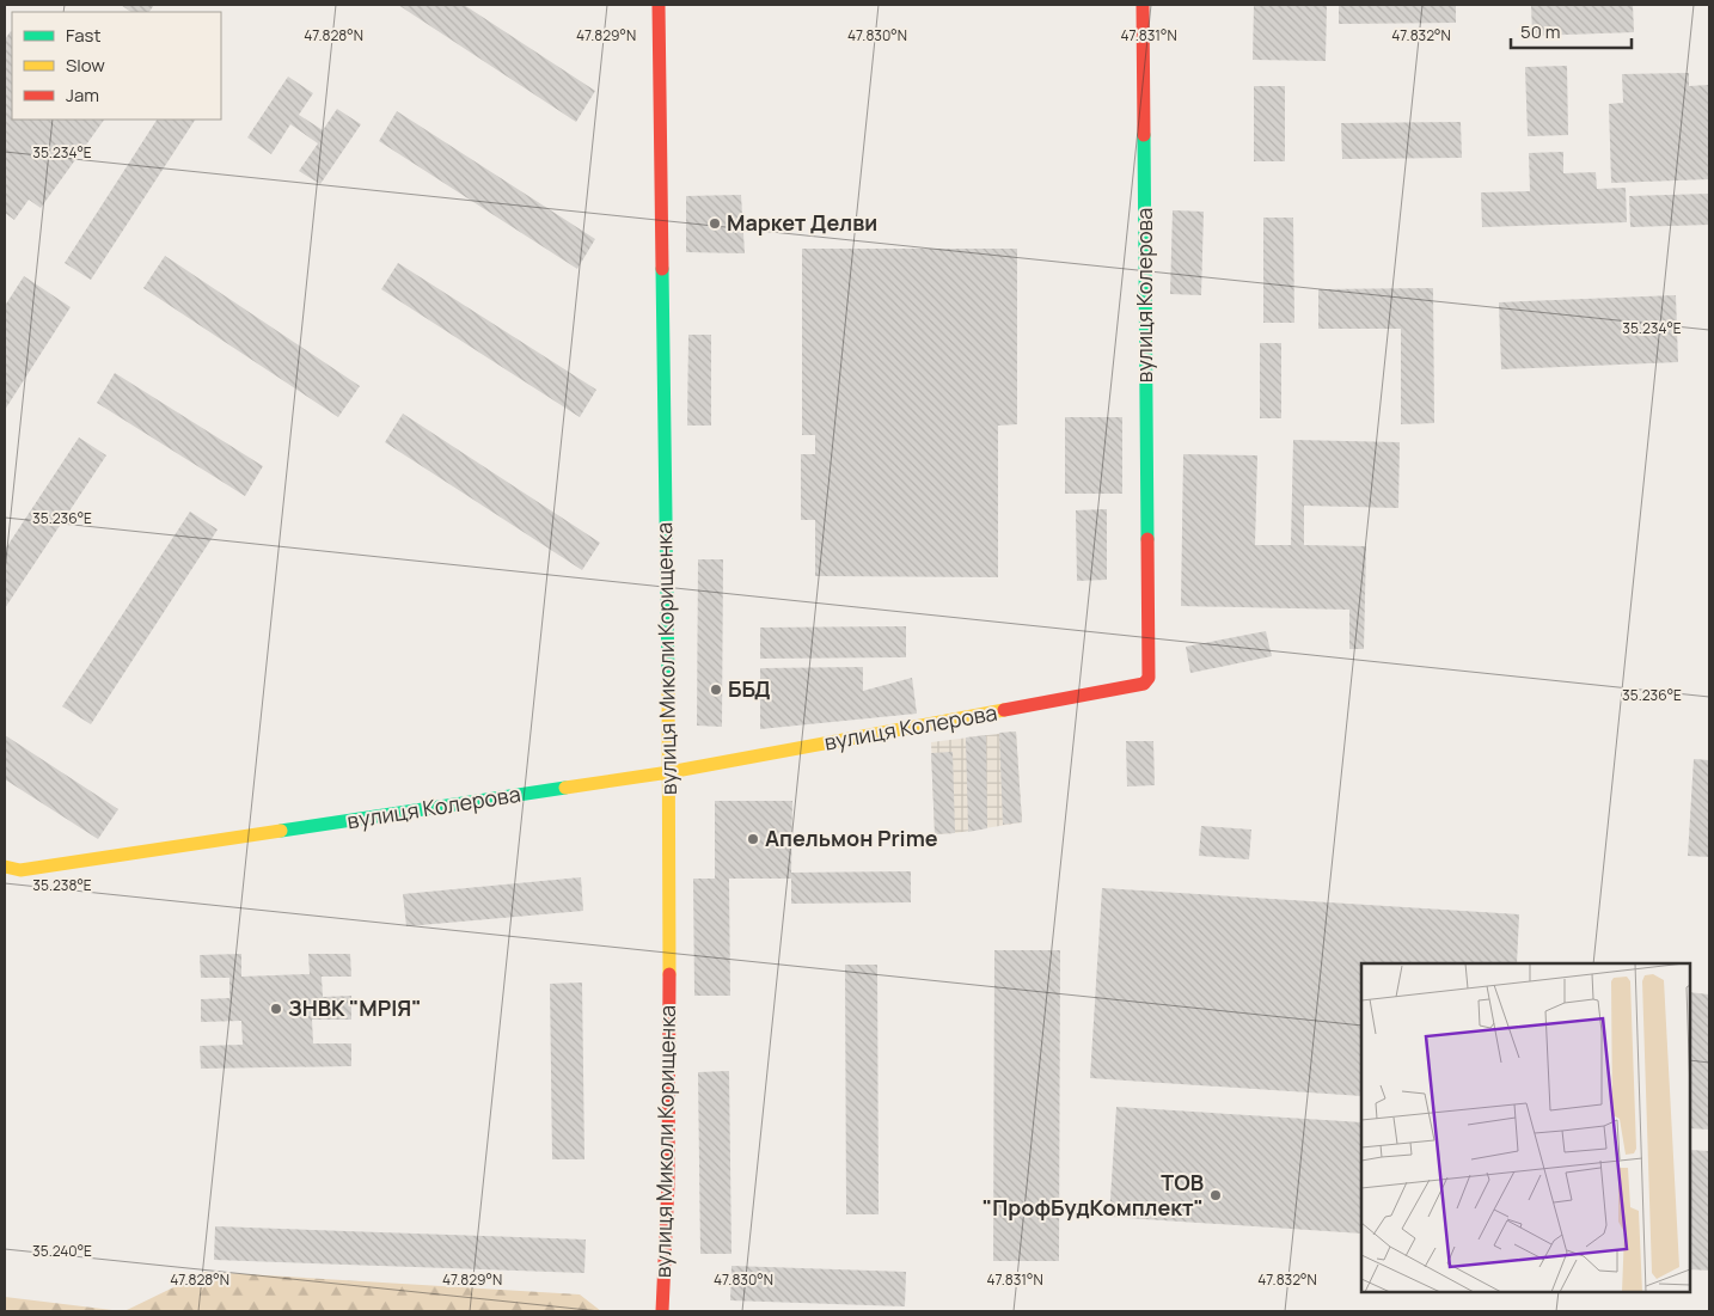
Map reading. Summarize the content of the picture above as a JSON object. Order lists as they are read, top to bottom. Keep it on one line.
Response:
{"streets":{"street":["вулиця Колерова","вулиця Миколи Корищенка"]},"crossings":[["вулиця Колерова","вулиця Миколи Корищенка"]],"places":["Маркет Делви","ББД","Апельмон Prime","ЗНВК \"МРІЯ\"","ТОВ \"ПрофБудКомплект\""],"legend":["Fast","Slow","Jam"],"scale_bar":"50 m","coordinates":["47.828°N","47.829°N","47.830°N","47.831°N","47.832°N","35.234°E","35.236°E","35.238°E","35.240°E"]}
